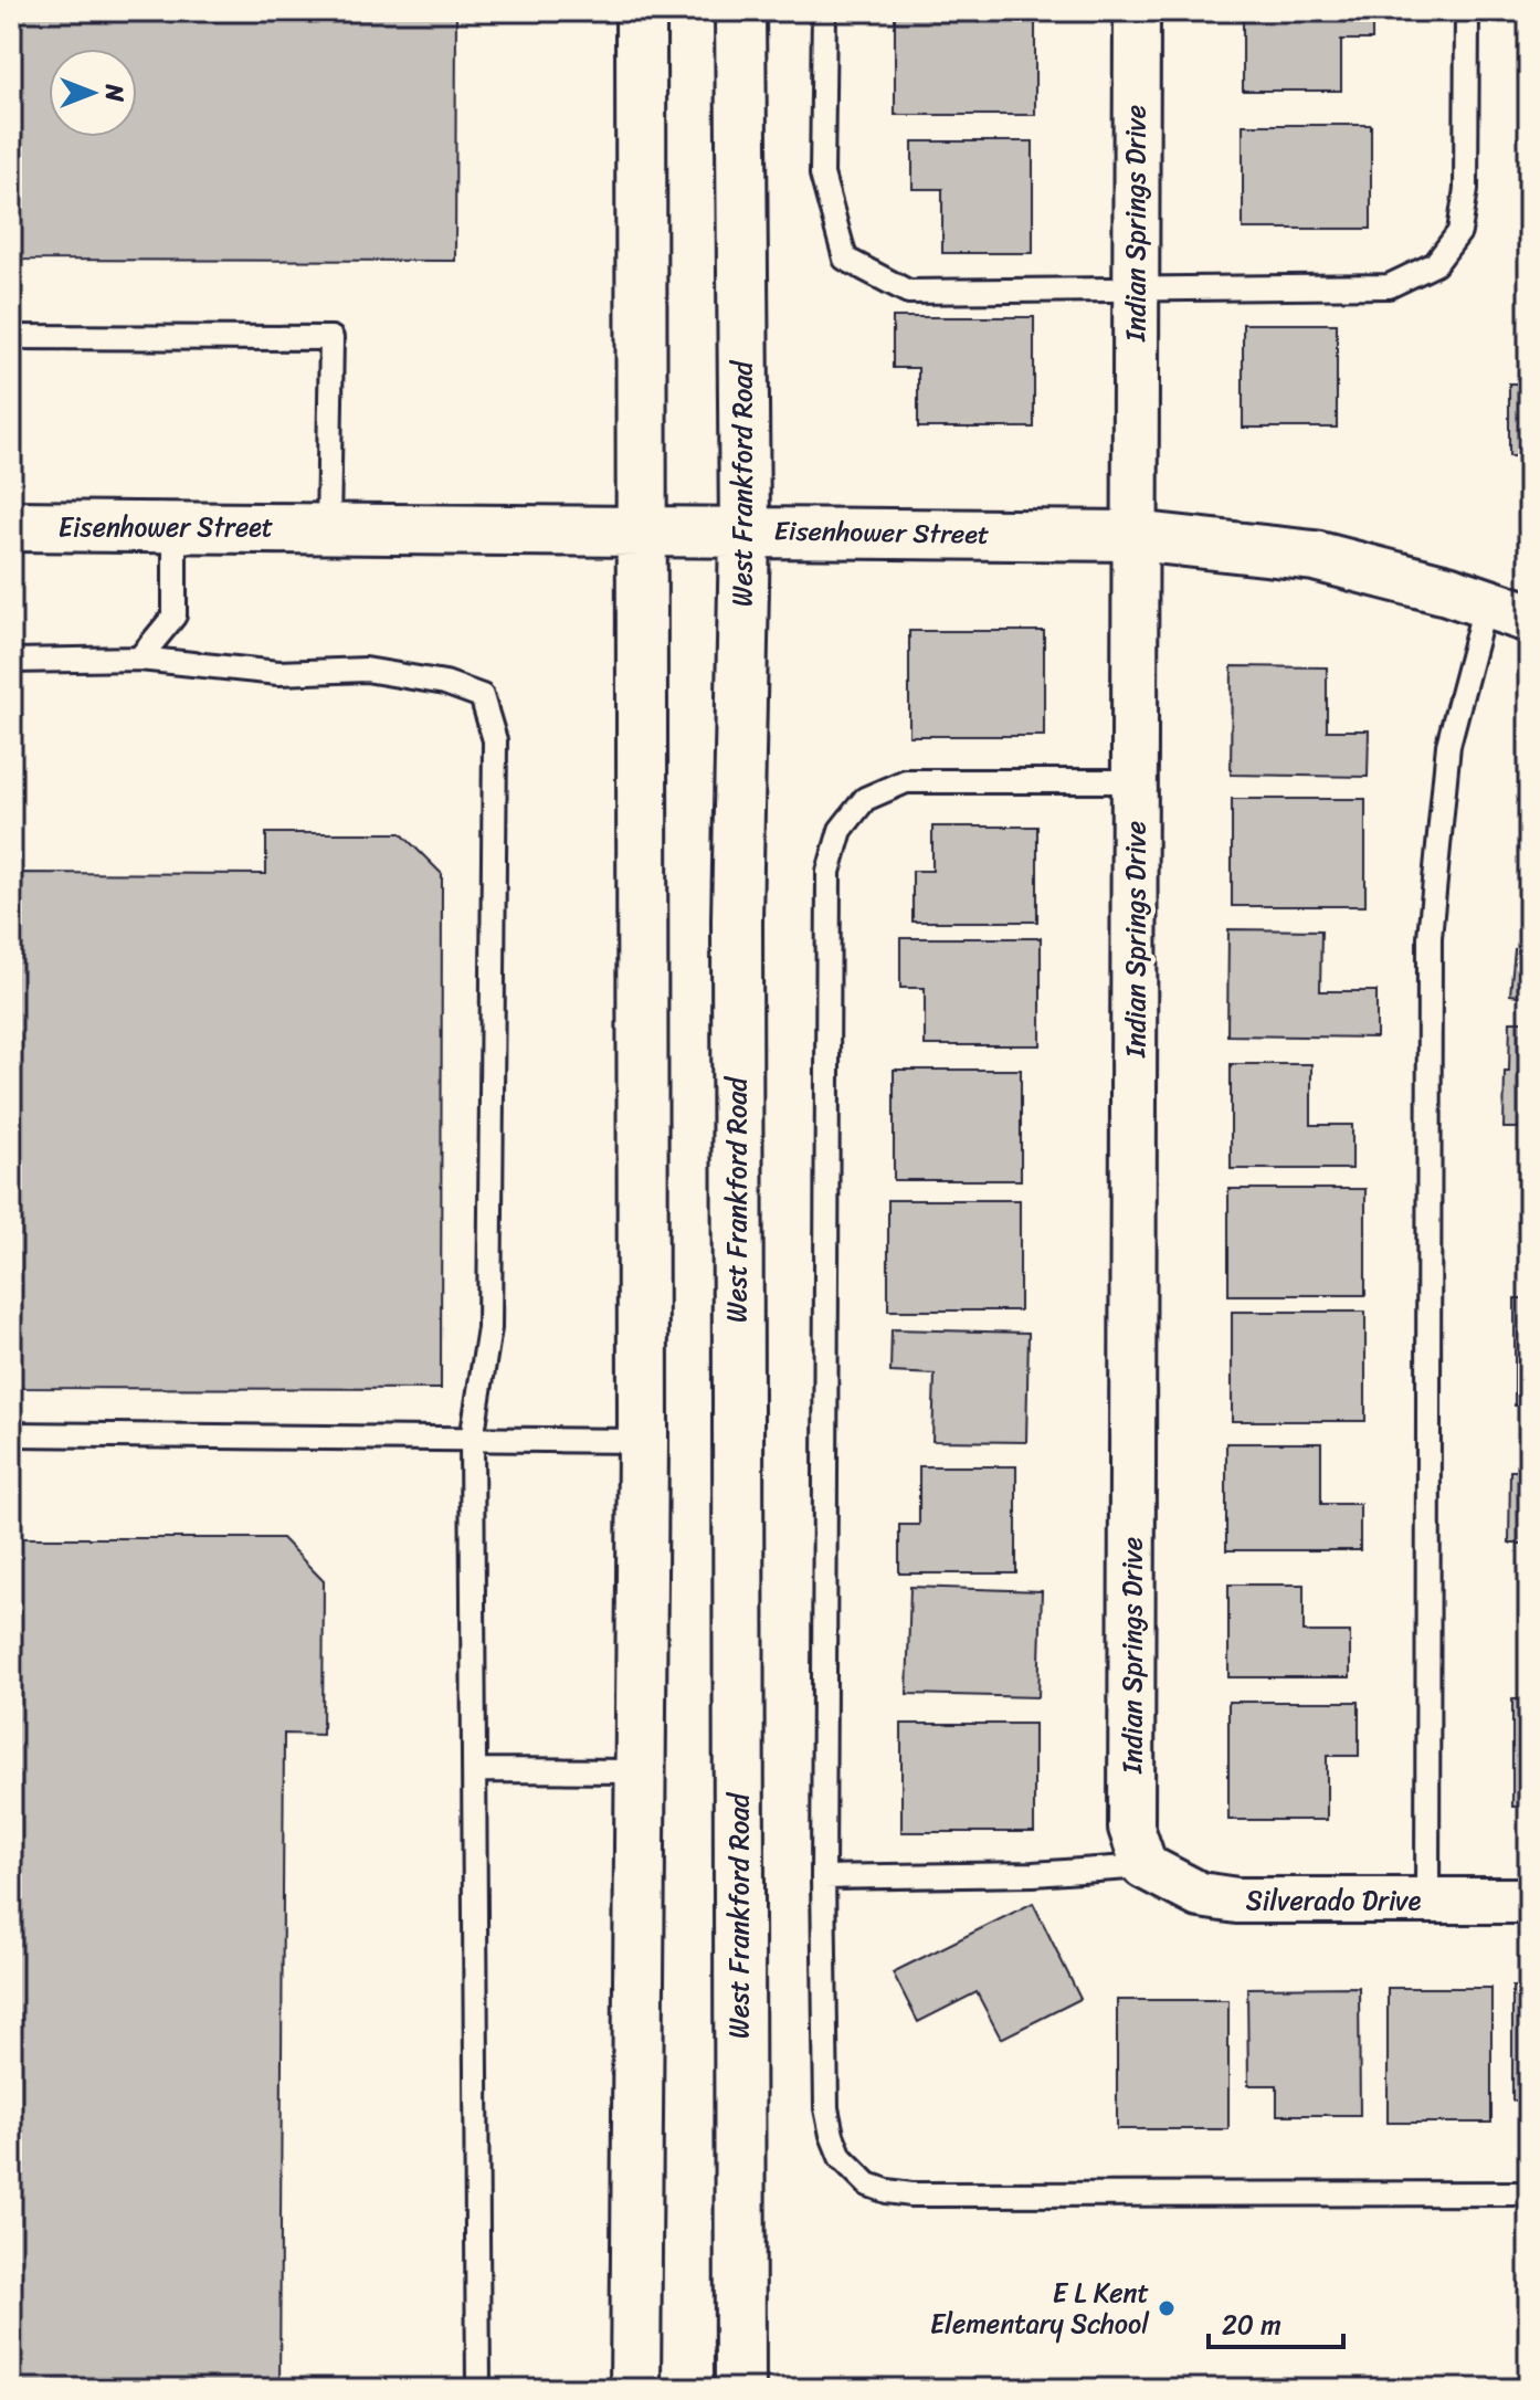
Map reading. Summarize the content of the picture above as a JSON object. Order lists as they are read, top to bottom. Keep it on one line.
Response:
{"streets":{"main road":["West Frankford Road","Eisenhower Street"],"street":["Indian Springs Drive","Silverado Drive"]},"crossings":[["Indian Springs Drive","Eisenhower Street"],["Indian Springs Drive","Silverado Drive"],["West Frankford Road","Eisenhower Street"]],"places":["E L Kent Elementary School"],"scale_bar":"20 m","north":"right"}
